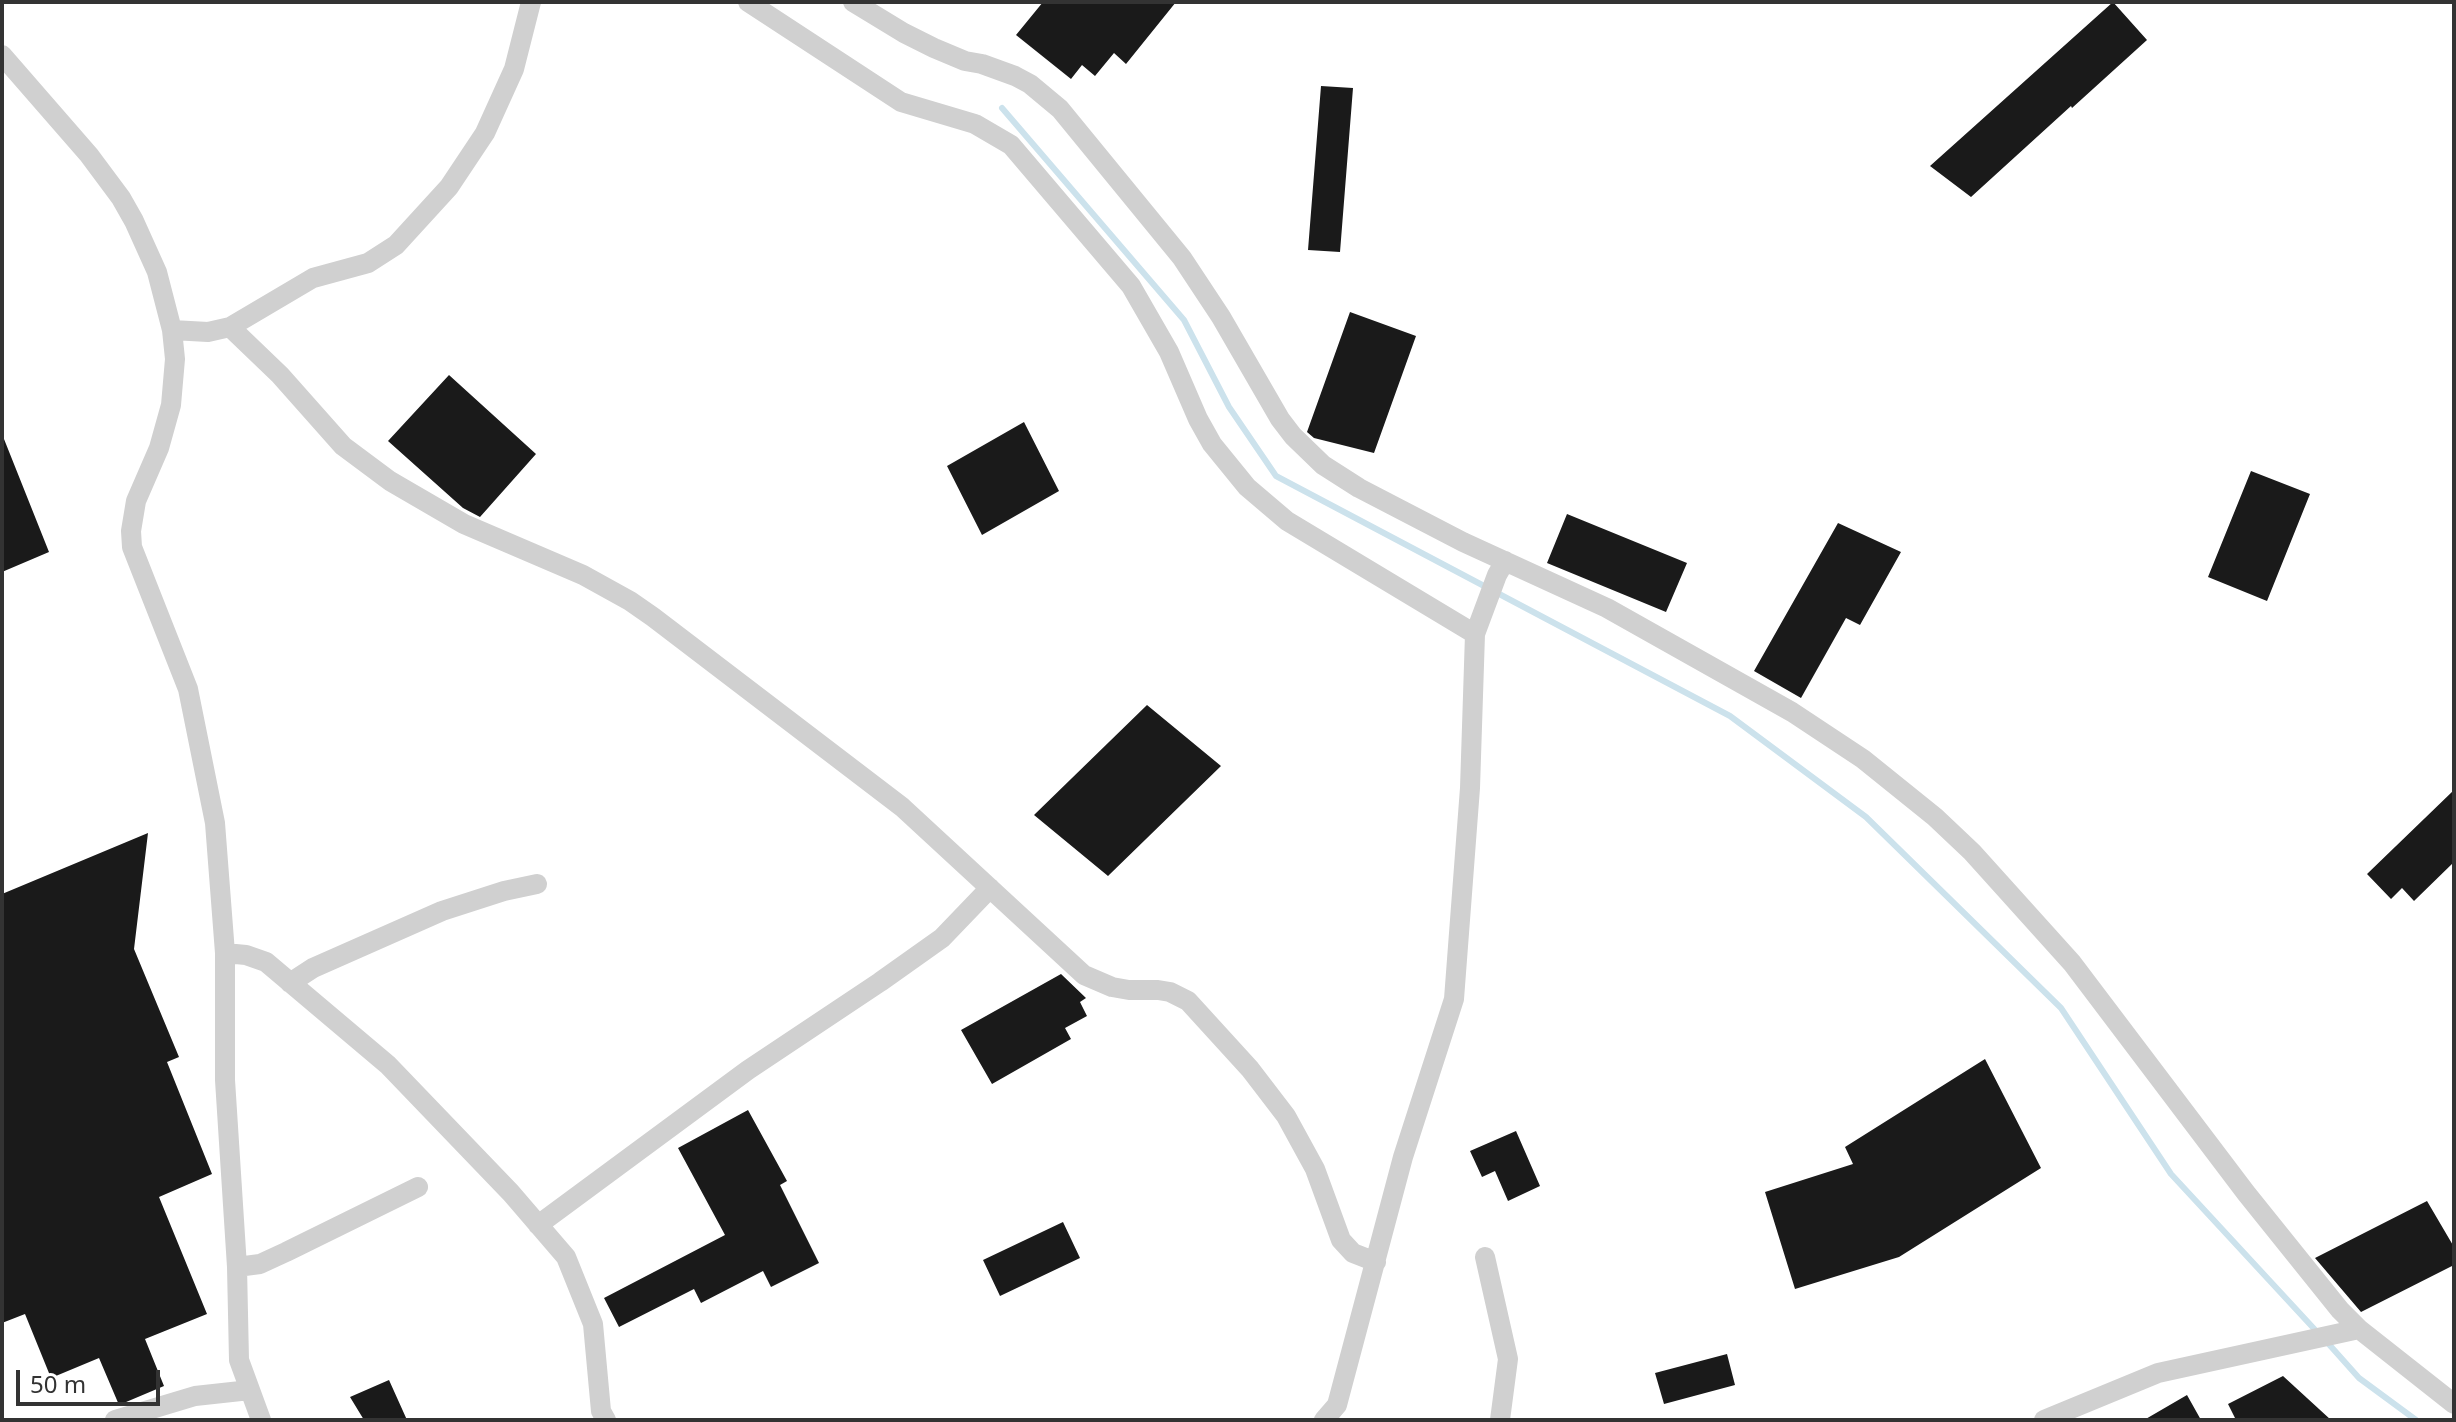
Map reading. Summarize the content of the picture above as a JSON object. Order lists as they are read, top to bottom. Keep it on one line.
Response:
{"scale_bar":"50 m"}
